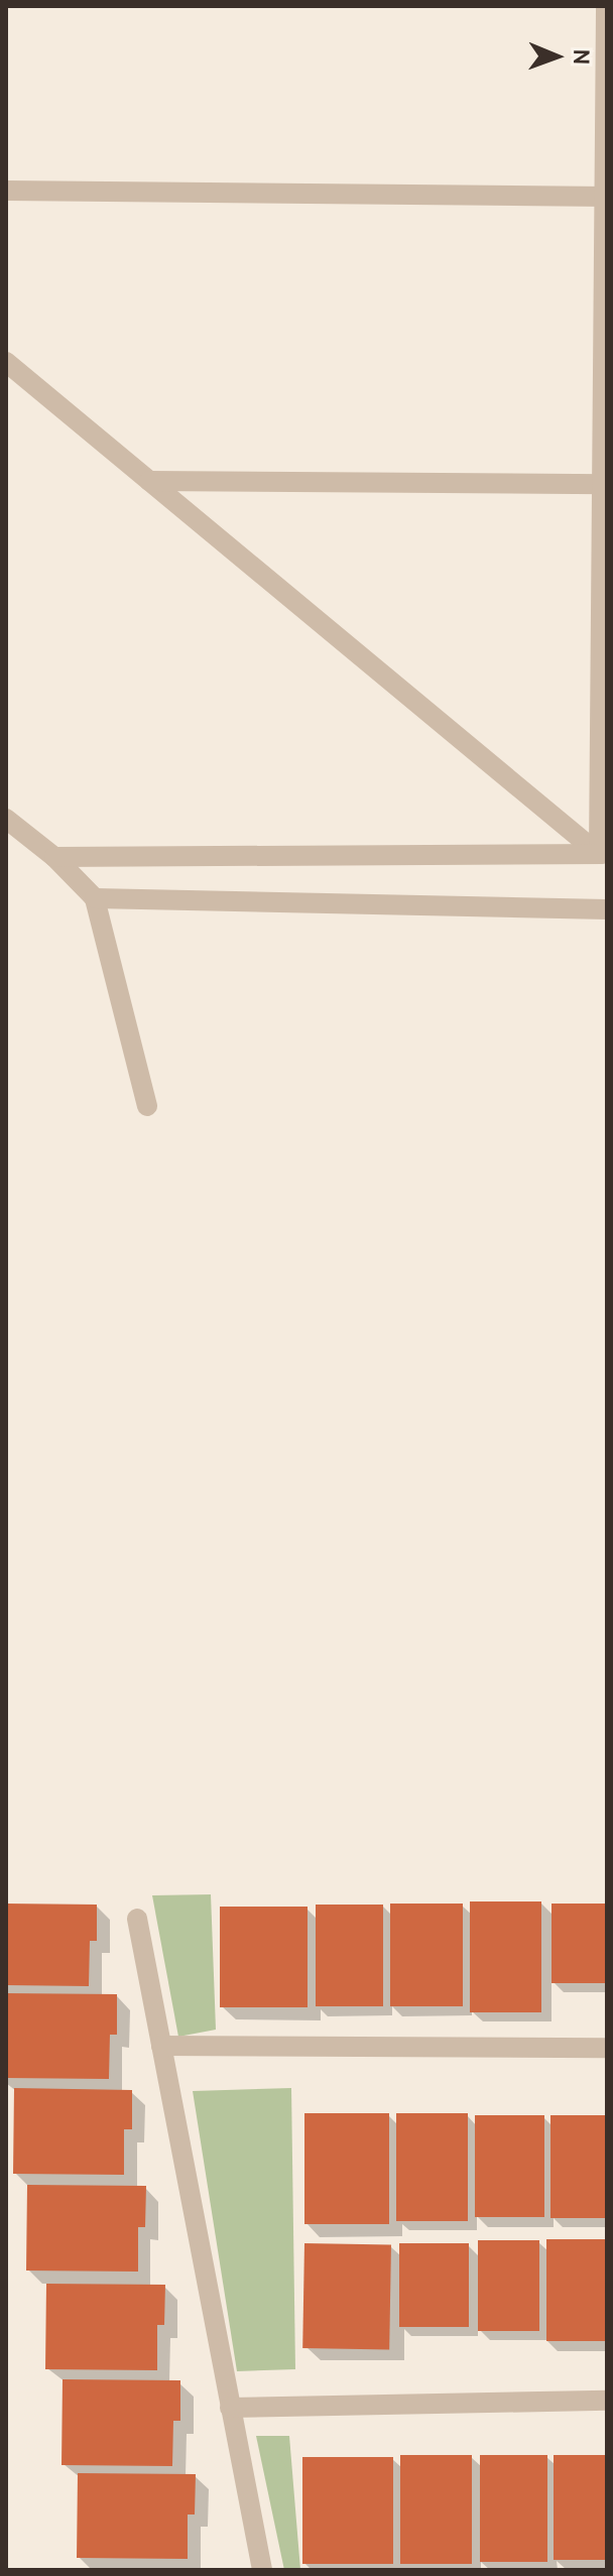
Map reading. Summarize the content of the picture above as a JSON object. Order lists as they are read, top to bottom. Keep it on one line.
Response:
{"north":"right"}
